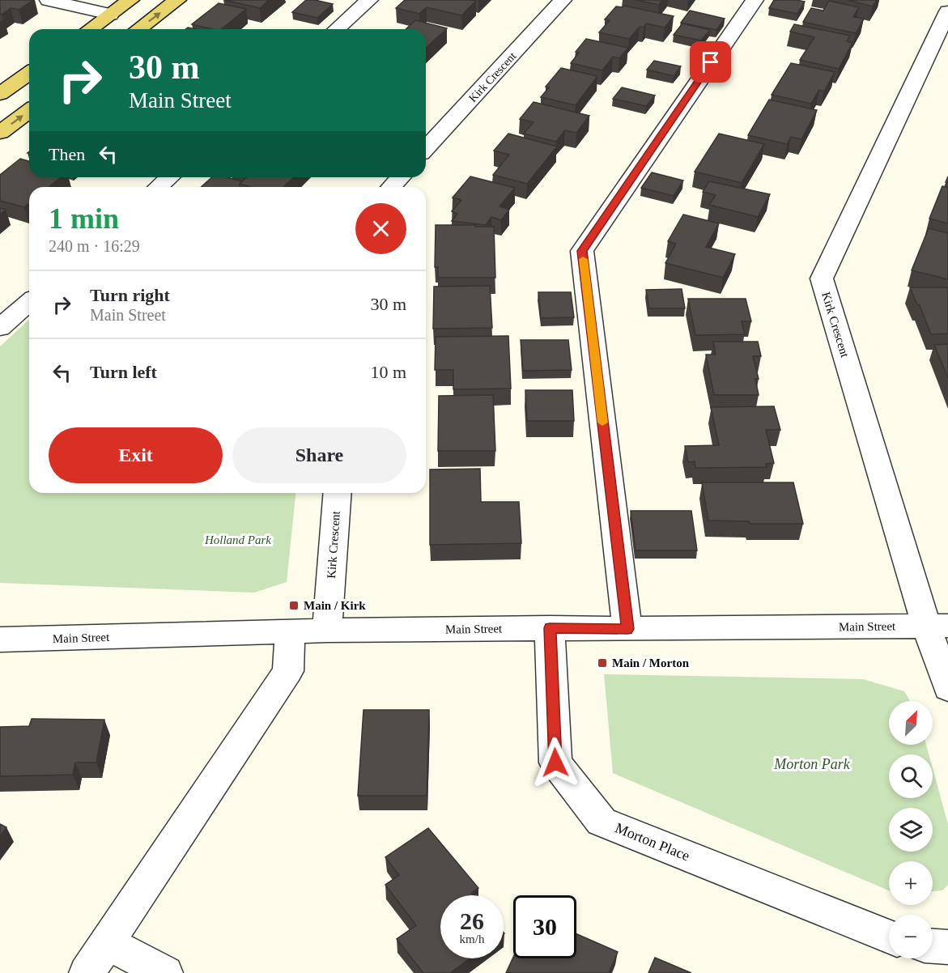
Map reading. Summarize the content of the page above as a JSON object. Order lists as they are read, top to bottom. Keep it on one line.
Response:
{"streets":{"street":["Kirk Crescent","Main Street","Morton Place"]},"crossings":[["Kirk Crescent","Main Street"],["Main Street","Morton Place"]],"parks":["Holland Park","Morton Park"],"places":{"transit":["Main / Kirk","Main / Morton"]},"north":"top right","page":{"turn":["30 m","Main Street"],"then":"Then","heading":["1 min","240 m · 16:29"],"list":[{"name":"Turn right","note":"Main Street","value":"30 m"},{"name":"Turn left","value":"10 m"}],"buttons":["Exit","Share"],"map_buttons":["+","−"],"speed":"26 km/h","limit":"30"}}
